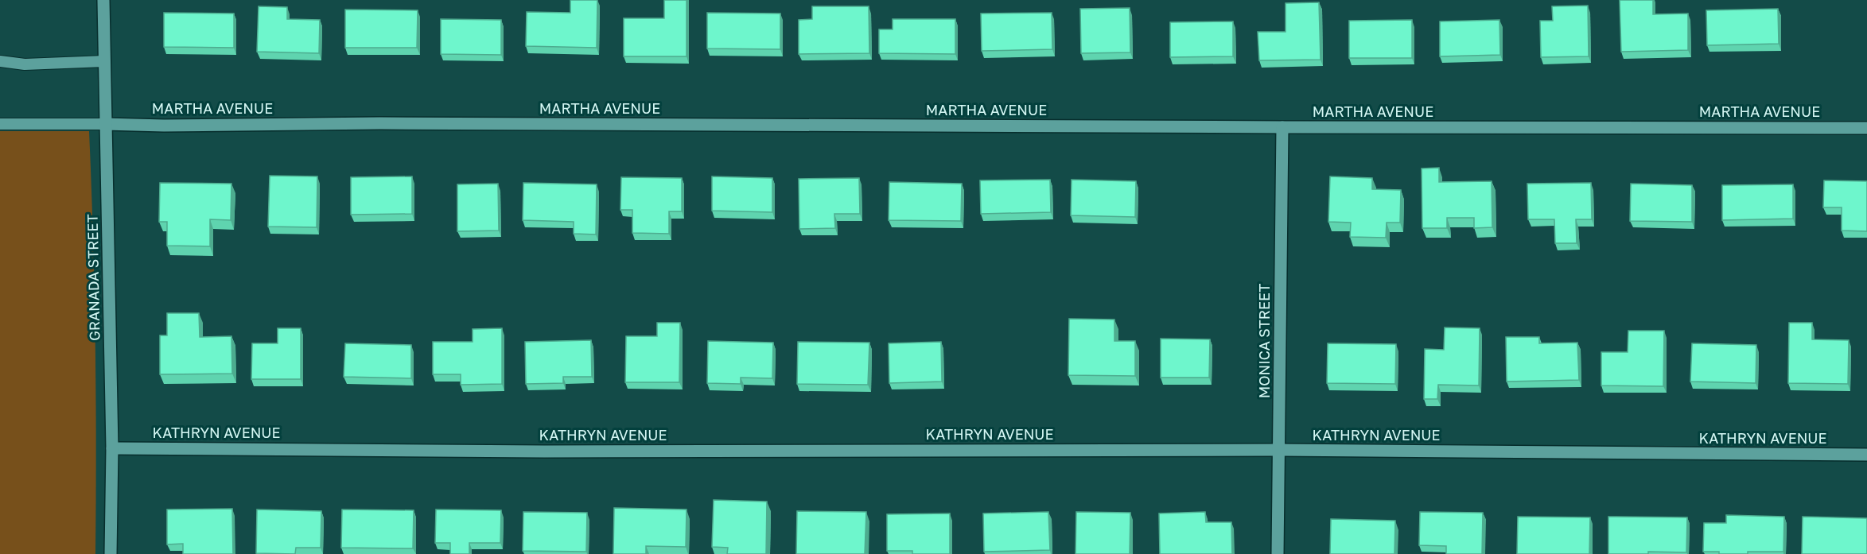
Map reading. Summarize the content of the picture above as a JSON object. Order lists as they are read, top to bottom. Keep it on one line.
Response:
{"streets":{"street":["MARTHA AVENUE","GRANADA STREET","MONICA STREET","KATHRYN AVENUE"]},"crossings":[["MARTHA AVENUE","GRANADA STREET"],["MARTHA AVENUE","MONICA STREET"],["GRANADA STREET","KATHRYN AVENUE"],["MONICA STREET","KATHRYN AVENUE"]]}
